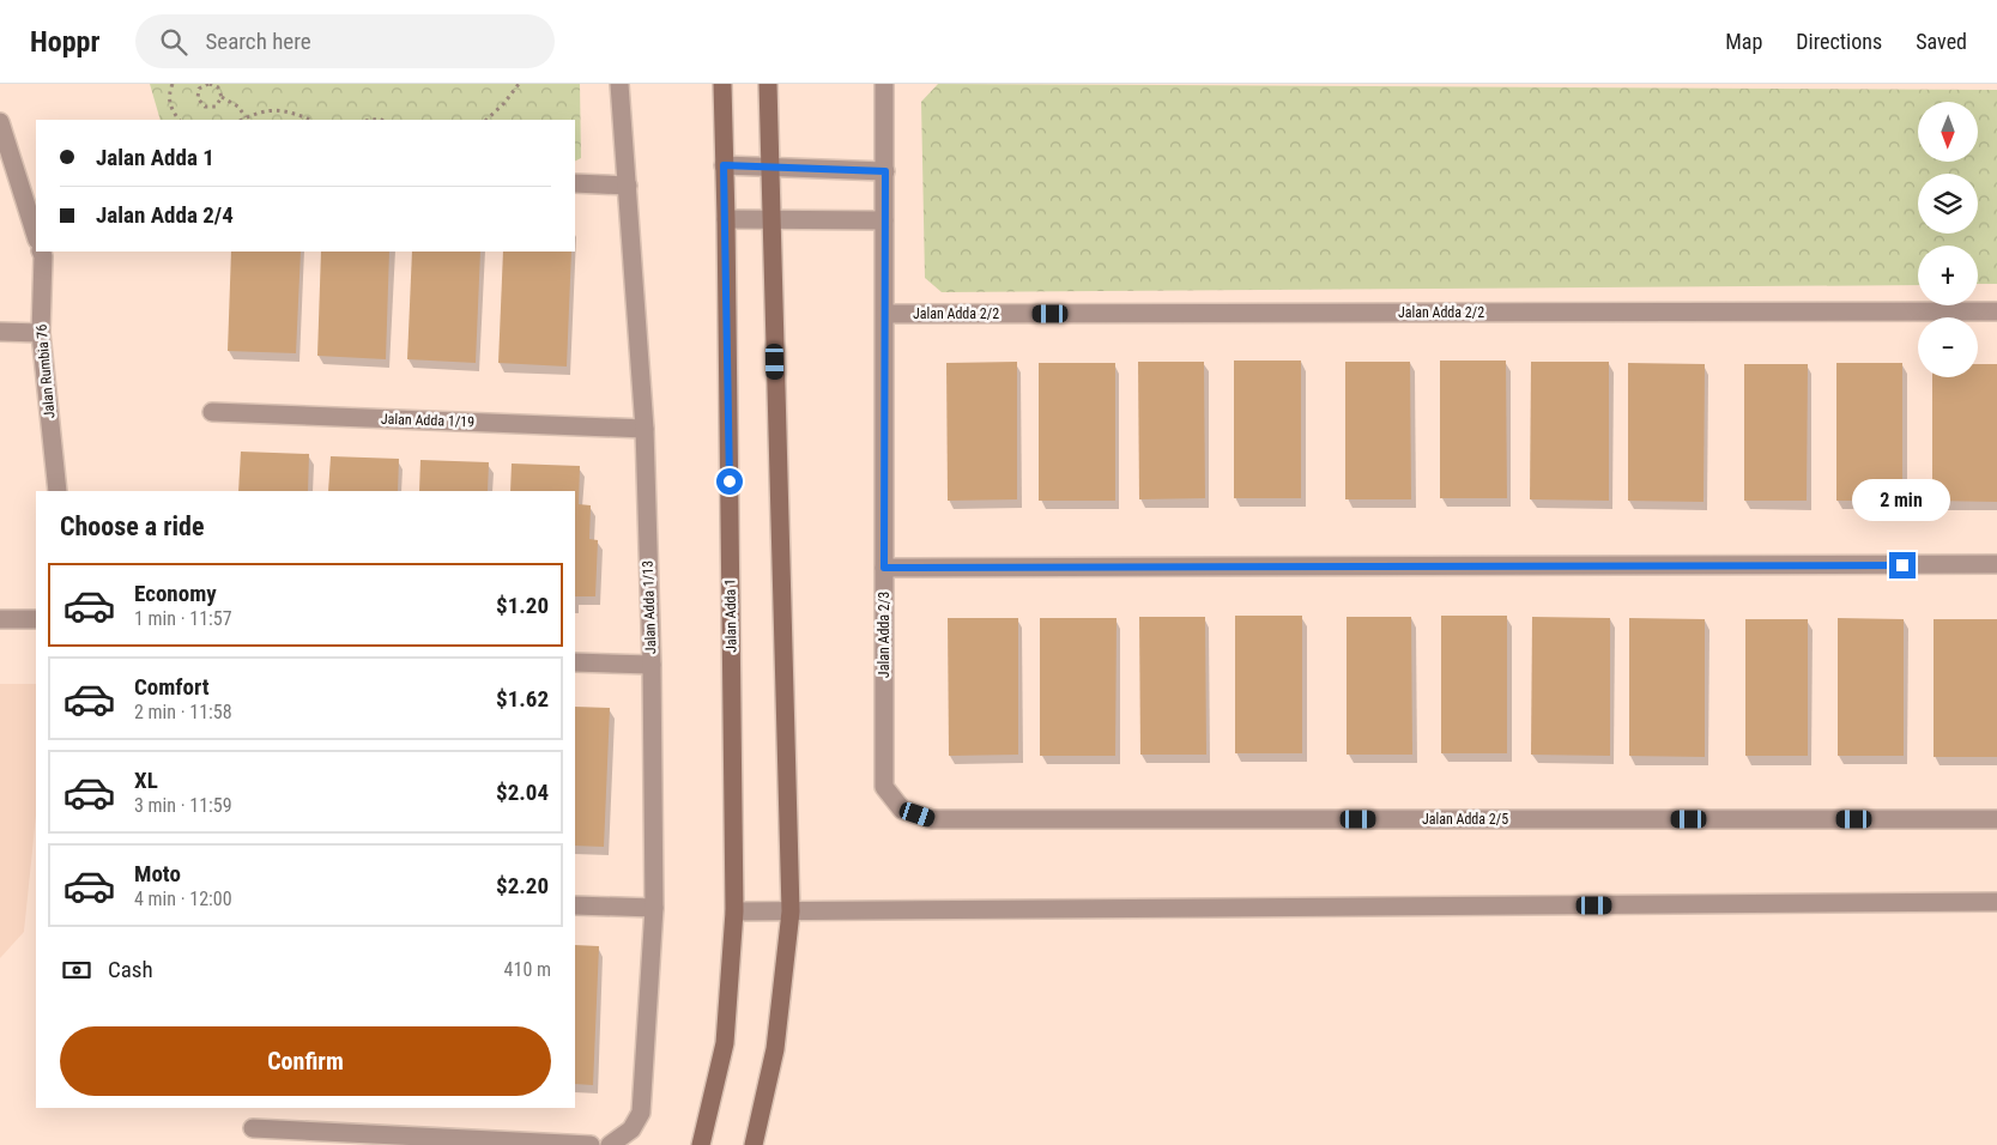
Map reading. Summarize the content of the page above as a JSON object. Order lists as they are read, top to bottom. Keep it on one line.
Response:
{"streets":{"street":["Jalan Adda 2/2","Jalan Rumbia 76","Jalan Adda 1/19","Jalan Adda 1/13","Jalan Adda 1","Jalan Adda 2/3","Jalan Adda 2/5"]},"crossings":[["Jalan Adda 2/2","Jalan Adda 2/3"],["Jalan Adda 1/19","Jalan Adda 1/13"],["Jalan Adda 2/3","Jalan Adda 2/5"]],"north":"bottom","page":{"header":"Hoppr","search":"Search here","nav":["Map","Directions","Saved"],"map_buttons":["+","−"],"banner":["Jalan Adda 1","Jalan Adda 2/4"],"bubble":"2 min","heading":"Choose a ride","list":[{"name":"Economy","note":"1 min · 11:57","value":"$1.20"},{"name":"Comfort","note":"2 min · 11:58","value":"$1.62"},{"name":"XL","note":"3 min · 11:59","value":"$2.04"},{"name":"Moto","note":"4 min · 12:00","value":"$2.20"}],"pay":["Cash","410 m"],"buttons":"Confirm"}}
